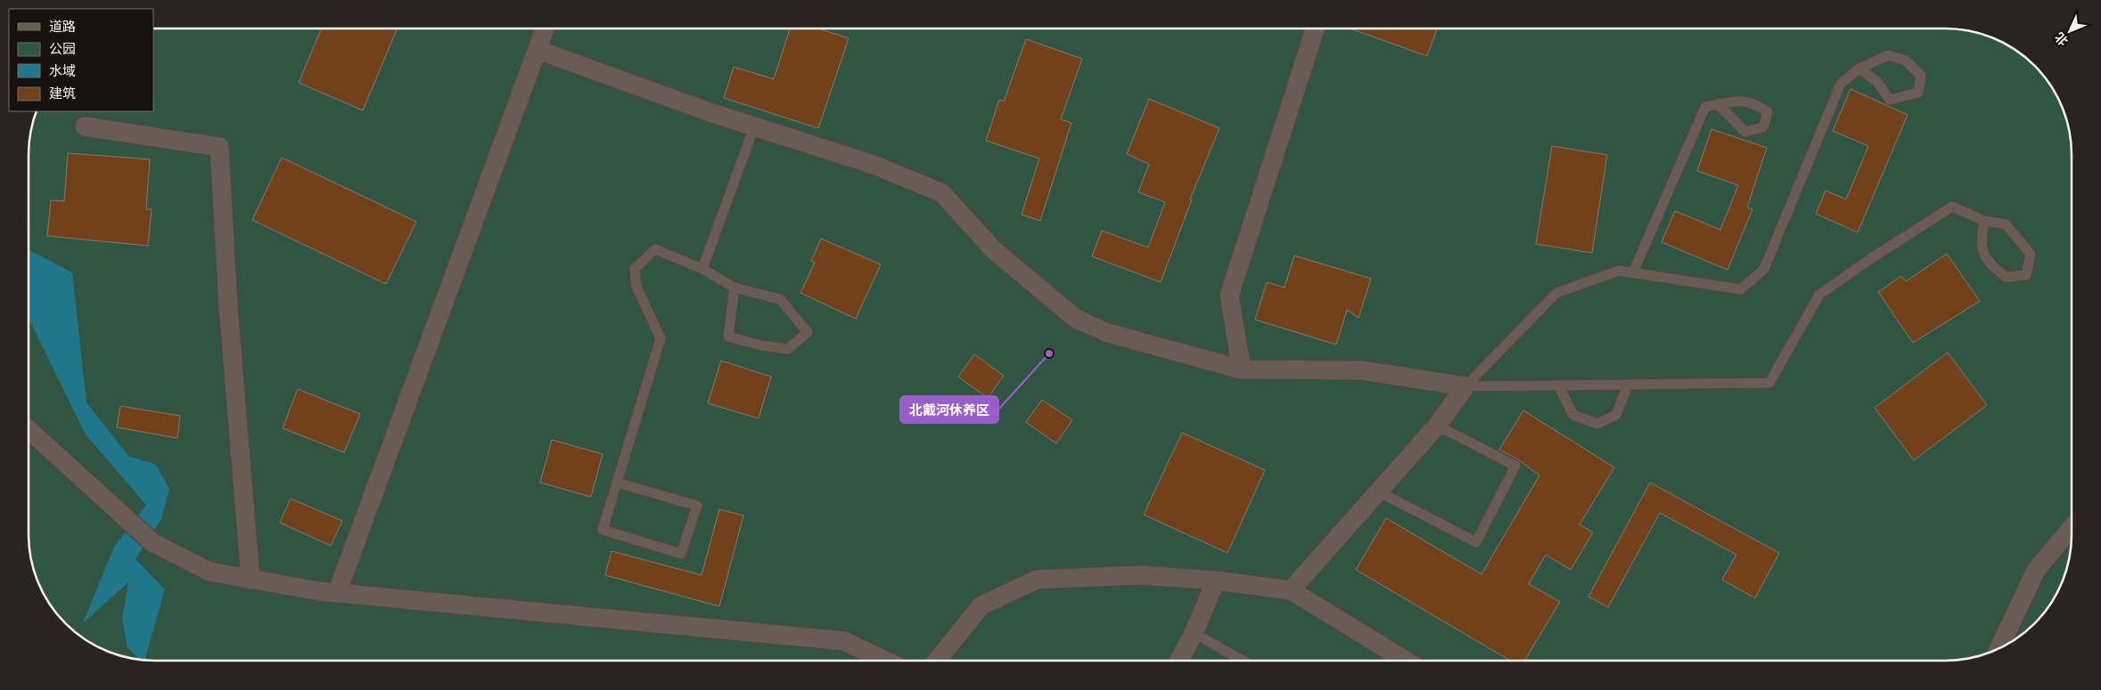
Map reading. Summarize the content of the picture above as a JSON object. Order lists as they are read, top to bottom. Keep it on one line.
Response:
{"places":["北戴河休养区"],"legend":["道路","公园","水域","建筑"],"north":"bottom left"}
